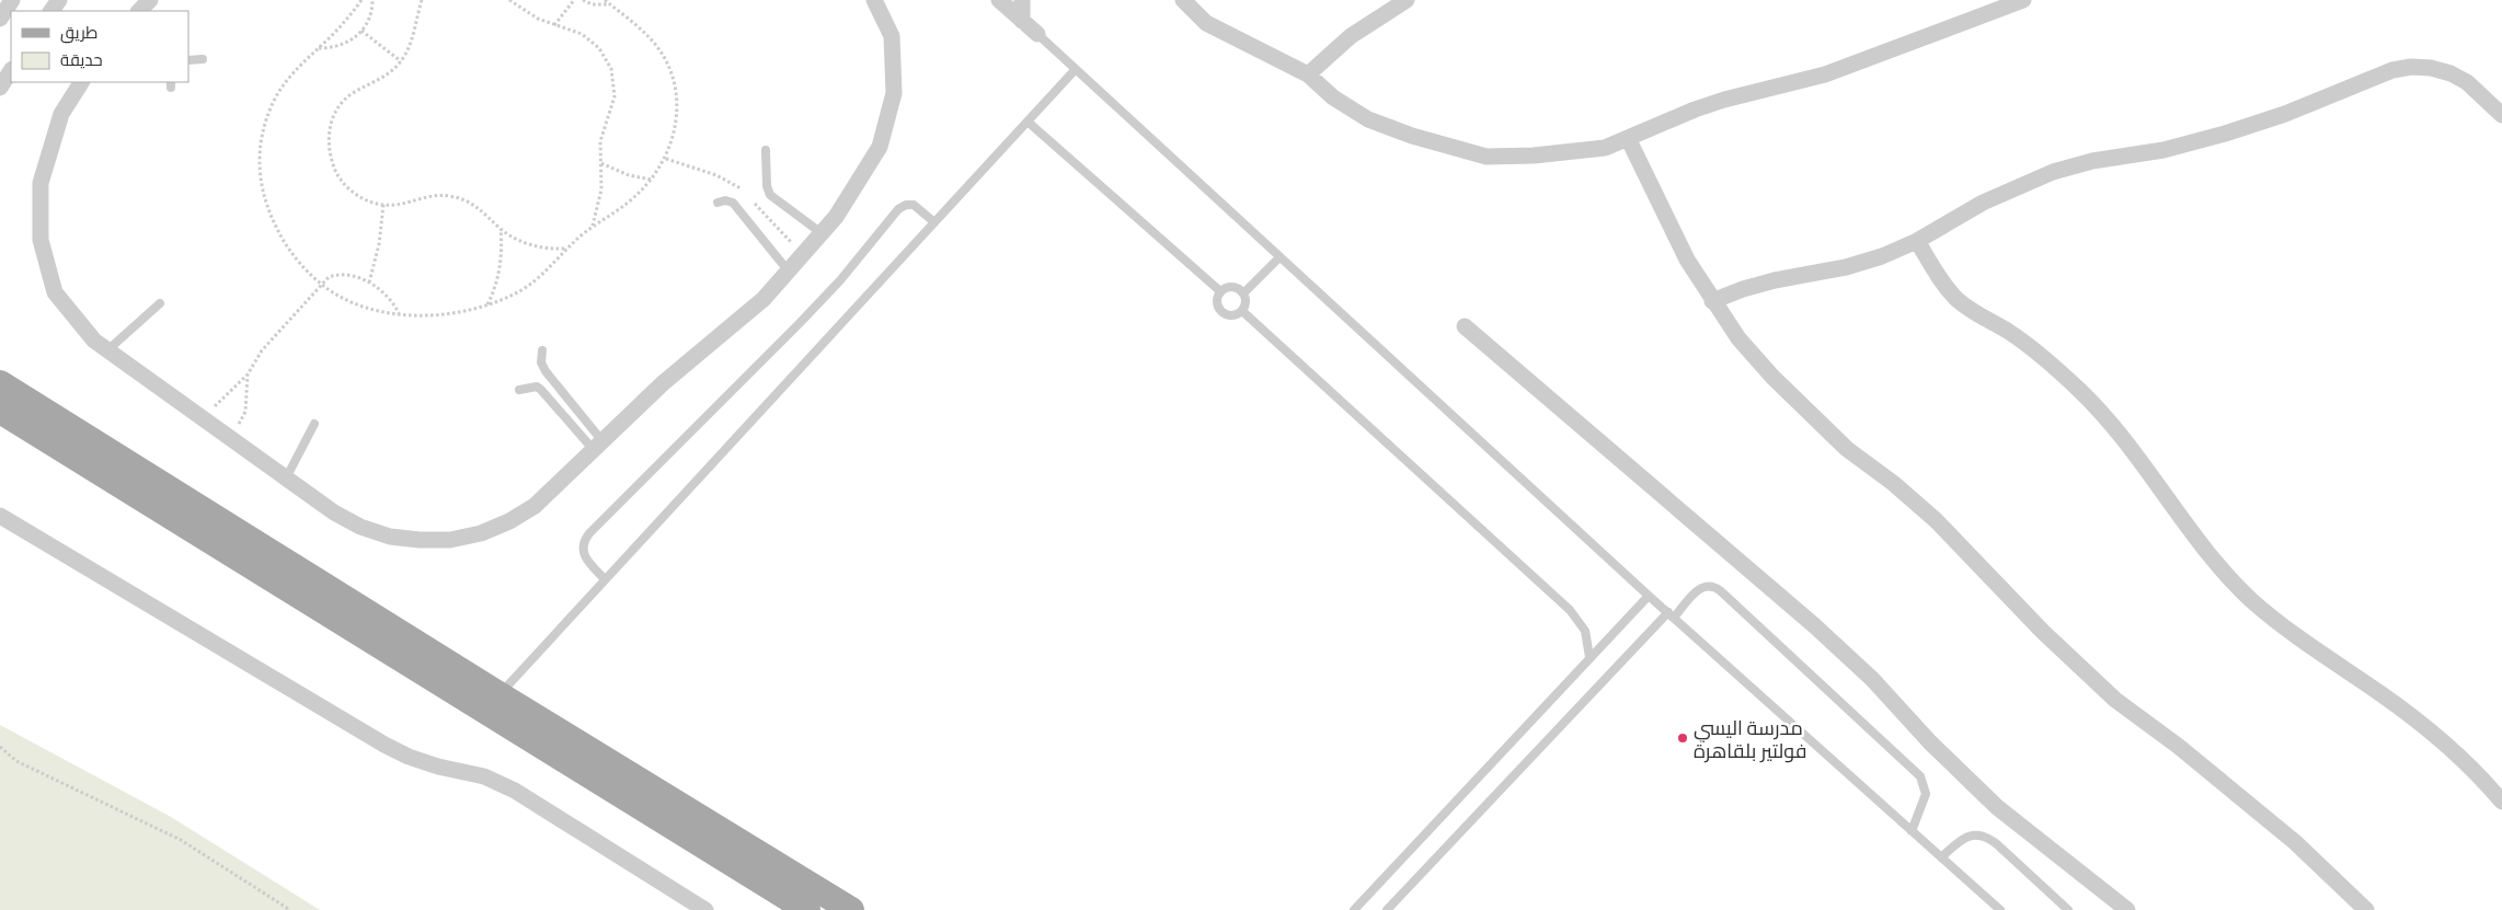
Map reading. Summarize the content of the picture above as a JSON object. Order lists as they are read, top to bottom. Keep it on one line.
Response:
{"places":["مدرسة اليسي فولتير بلقاهرة"],"legend":["طريق","حديقة"]}
